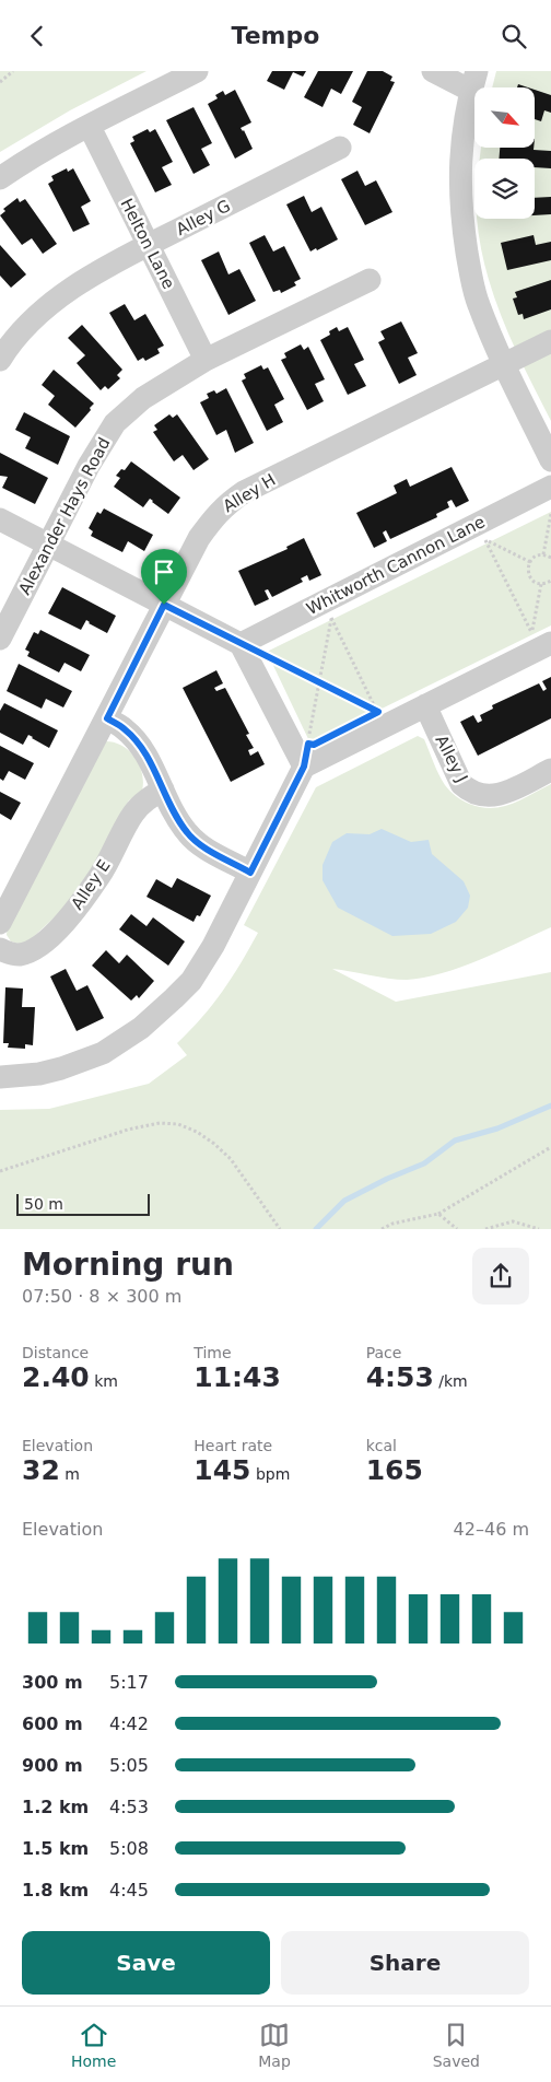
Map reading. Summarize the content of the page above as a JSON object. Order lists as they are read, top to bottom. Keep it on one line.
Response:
{"streets":{"street":["Alley G","Helton Lane","Alley H","Alexander Hays Road","Whitworth Cannon Lane","Alley J","Alley E"]},"crossings":[["Alley G","Helton Lane"],["Helton Lane","Alexander Hays Road"]],"scale_bar":"50 m","north":"bottom right","page":{"header":"Tempo","scale":"50 m","heading":["Morning run","07:50 · 8 × 300 m"],"stats":[["Distance","2.40 km"],["Time","11:43"],["Pace","4:53 /km"],["Elevation","32 m"],["Heart rate","145 bpm"],["kcal","165"]],"chart":["Elevation","42–46 m"],"list":[{"name":"300 m","note":"5:17"},{"name":"600 m","note":"4:42"},{"name":"900 m","note":"5:05"},{"name":"1.2 km","note":"4:53"},{"name":"1.5 km","note":"5:08"},{"name":"1.8 km","note":"4:45"}],"buttons":["Save","Share"],"tabs":["Home","Map","Saved"]}}
